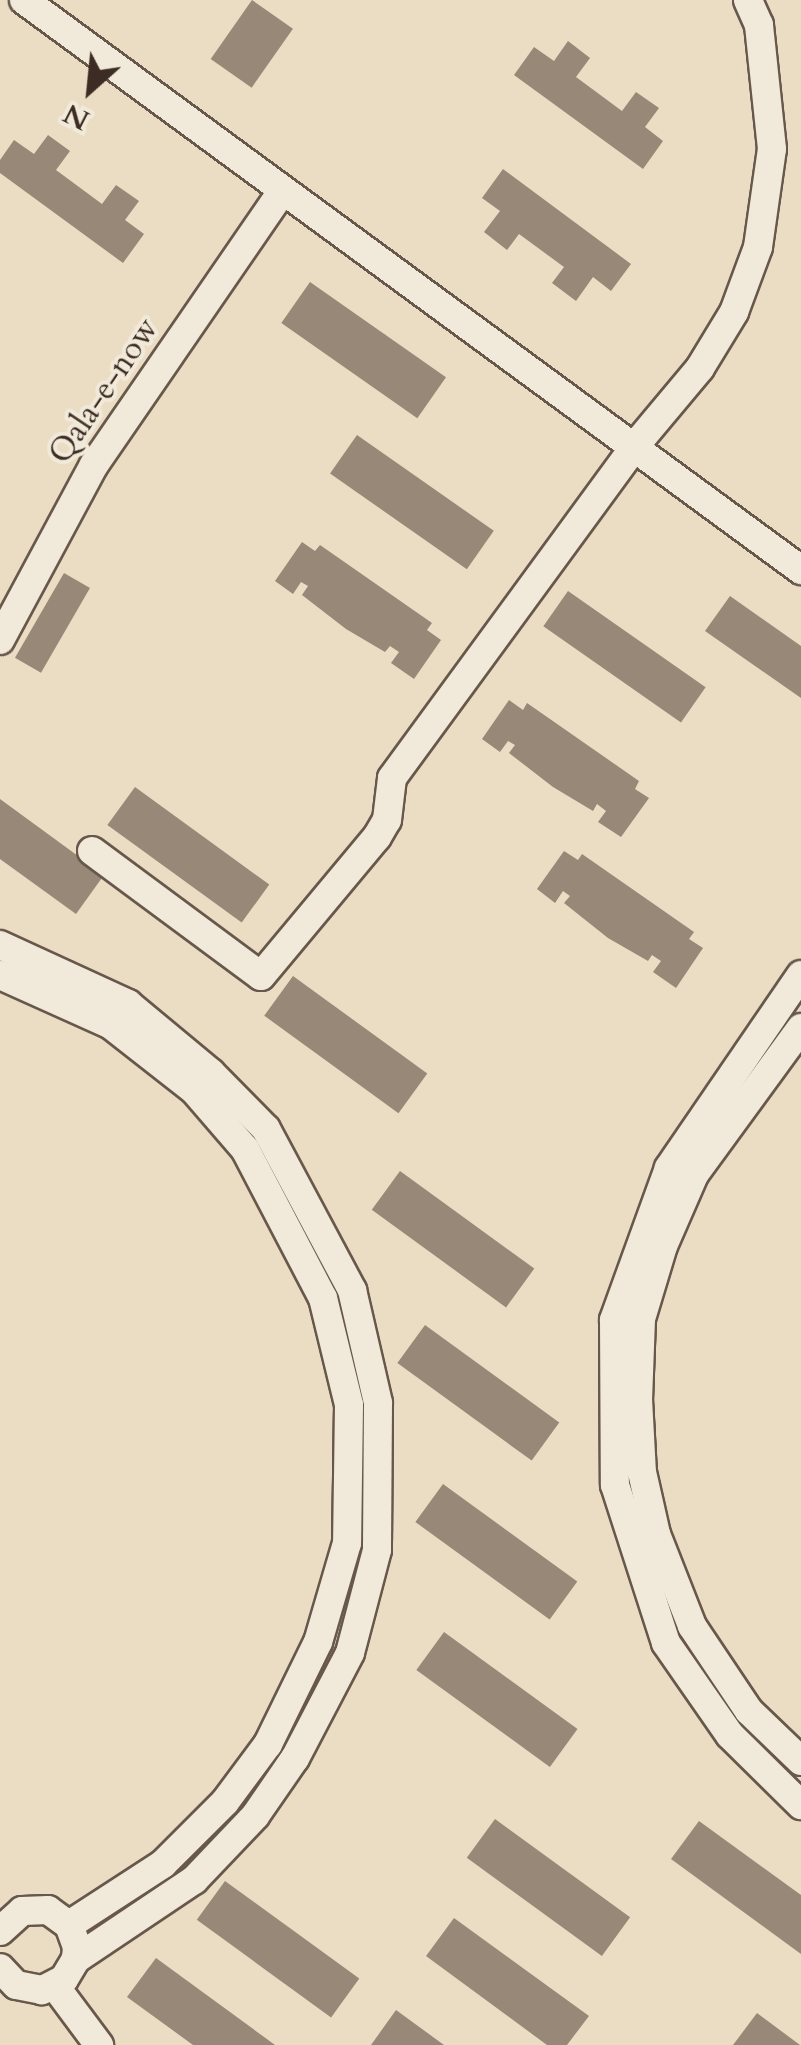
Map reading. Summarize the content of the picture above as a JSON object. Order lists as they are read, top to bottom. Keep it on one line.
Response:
{"streets":{"street":["Qala-e-now"]},"north":"bottom left"}
